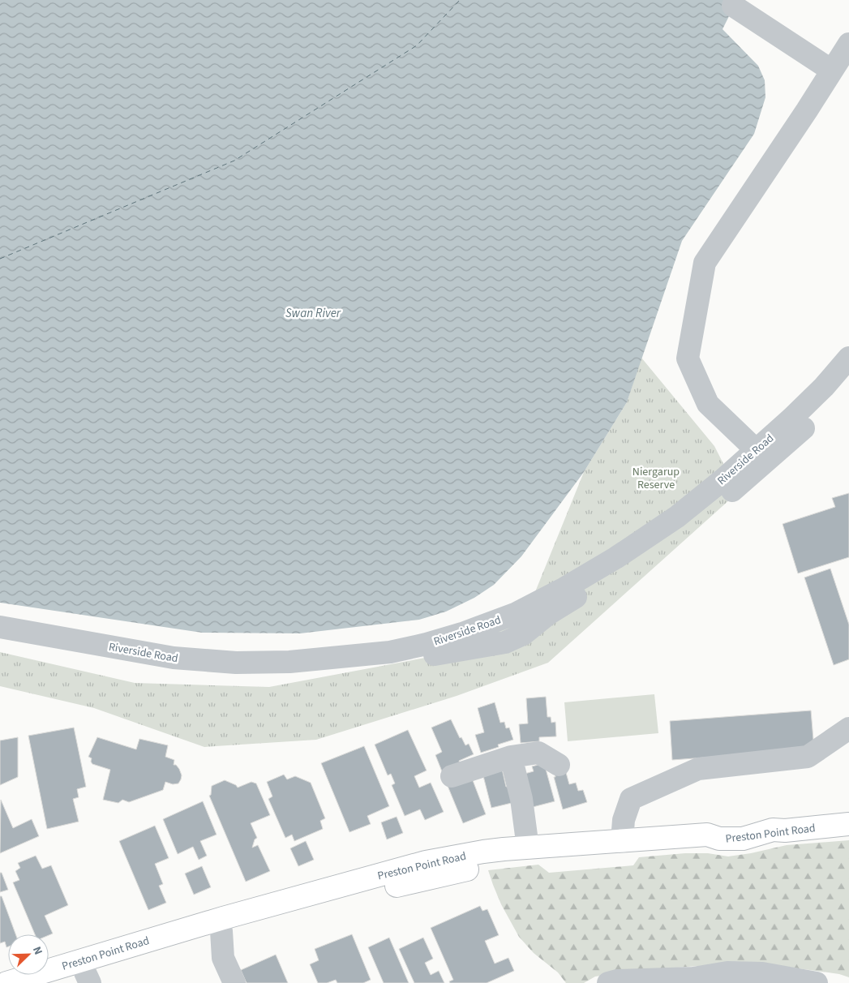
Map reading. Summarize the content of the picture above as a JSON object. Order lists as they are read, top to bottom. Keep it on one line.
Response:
{"streets":{"main road":["Preston Point Road"],"street":["Riverside Road"]},"water":["Swan River"],"parks":["Niergarup Reserve"],"north":"top right"}
